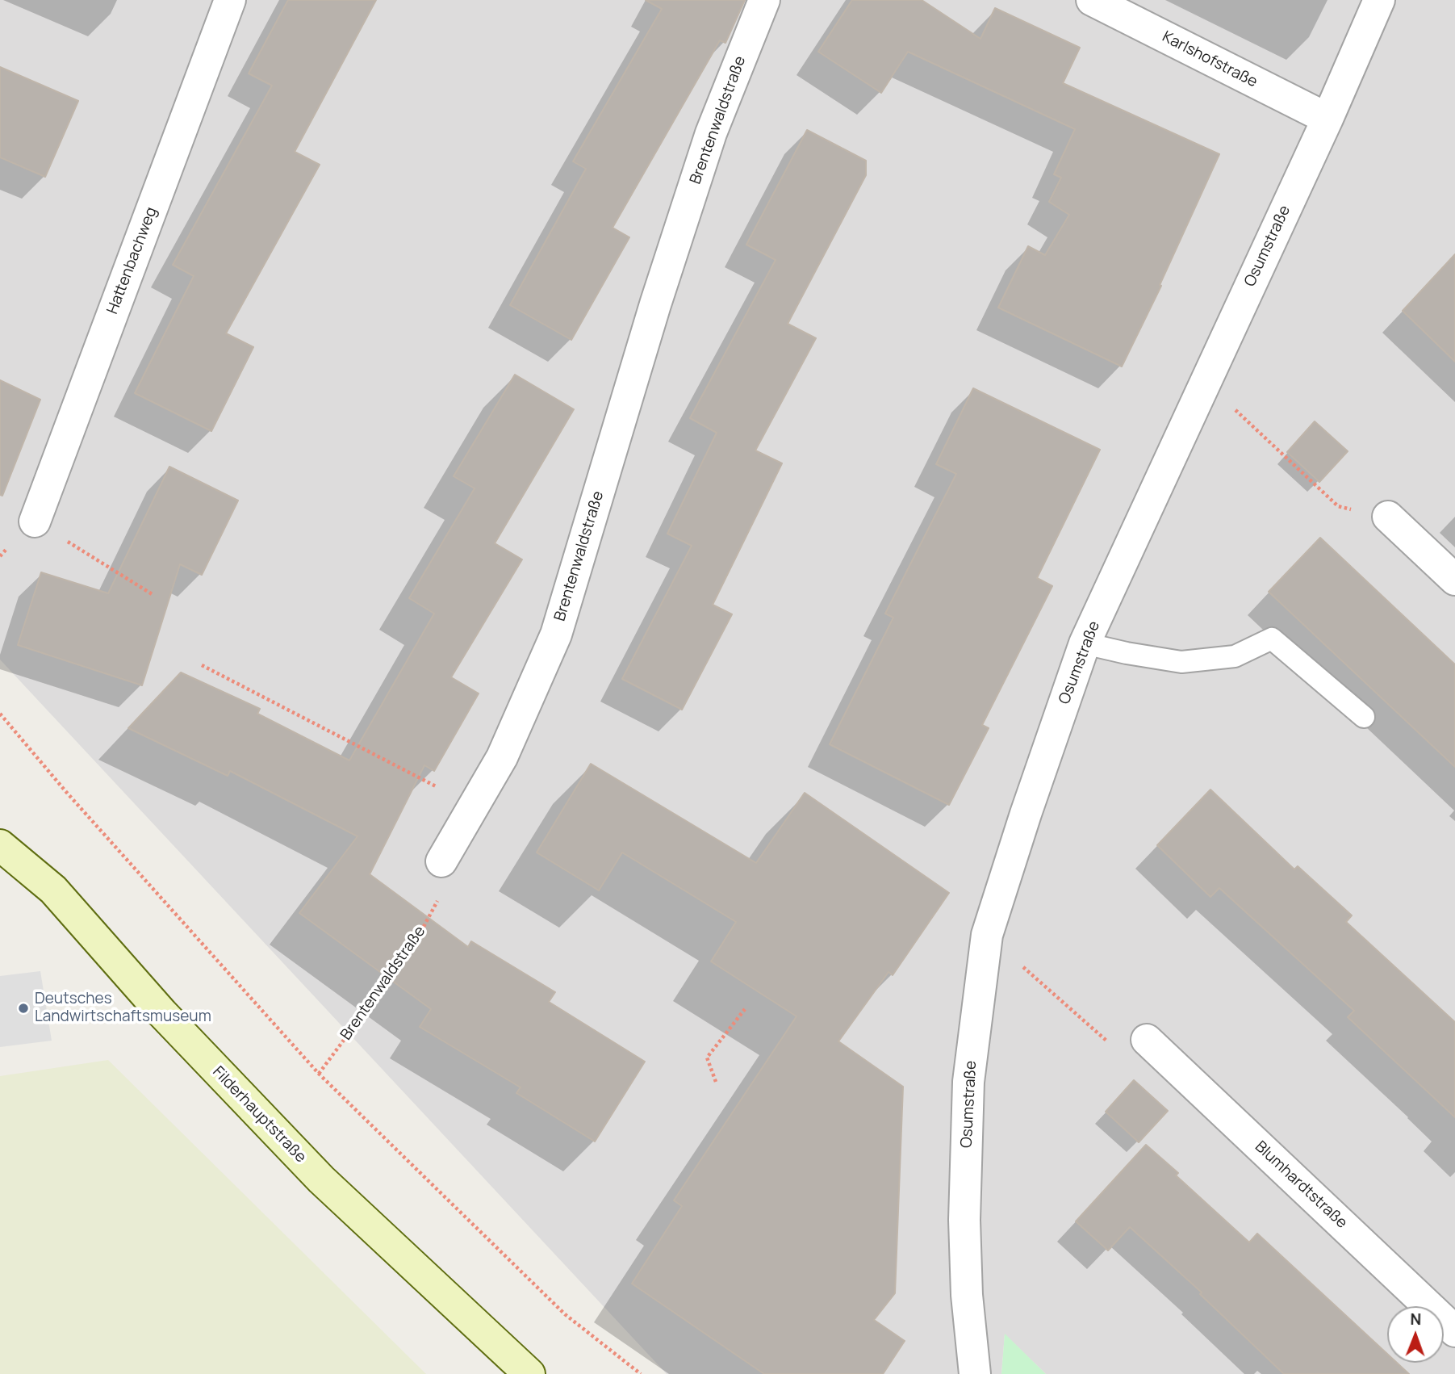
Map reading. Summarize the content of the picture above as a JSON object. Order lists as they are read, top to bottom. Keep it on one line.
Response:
{"streets":{"main road":["Filderhauptstraße"],"street":["Karlshofstraße","Brentenwaldstraße","Osumstraße","Hattenbachweg","Blumhardtstraße"]},"crossings":[["Karlshofstraße","Osumstraße"]],"places":["Deutsches Landwirtschaftsmuseum"],"north":"top"}
